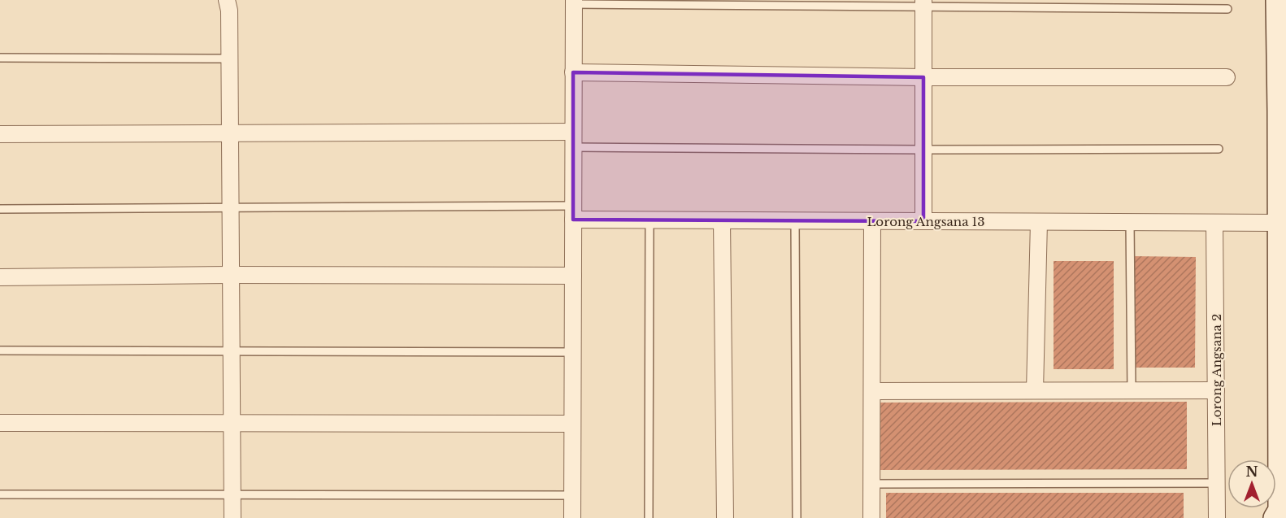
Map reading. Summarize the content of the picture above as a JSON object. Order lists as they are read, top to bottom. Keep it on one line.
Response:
{"streets":{"street":["Lorong Angsana 13","Lorong Angsana 2"]},"crossings":[["Lorong Angsana 13","Lorong Angsana 2"]],"north":"top"}
